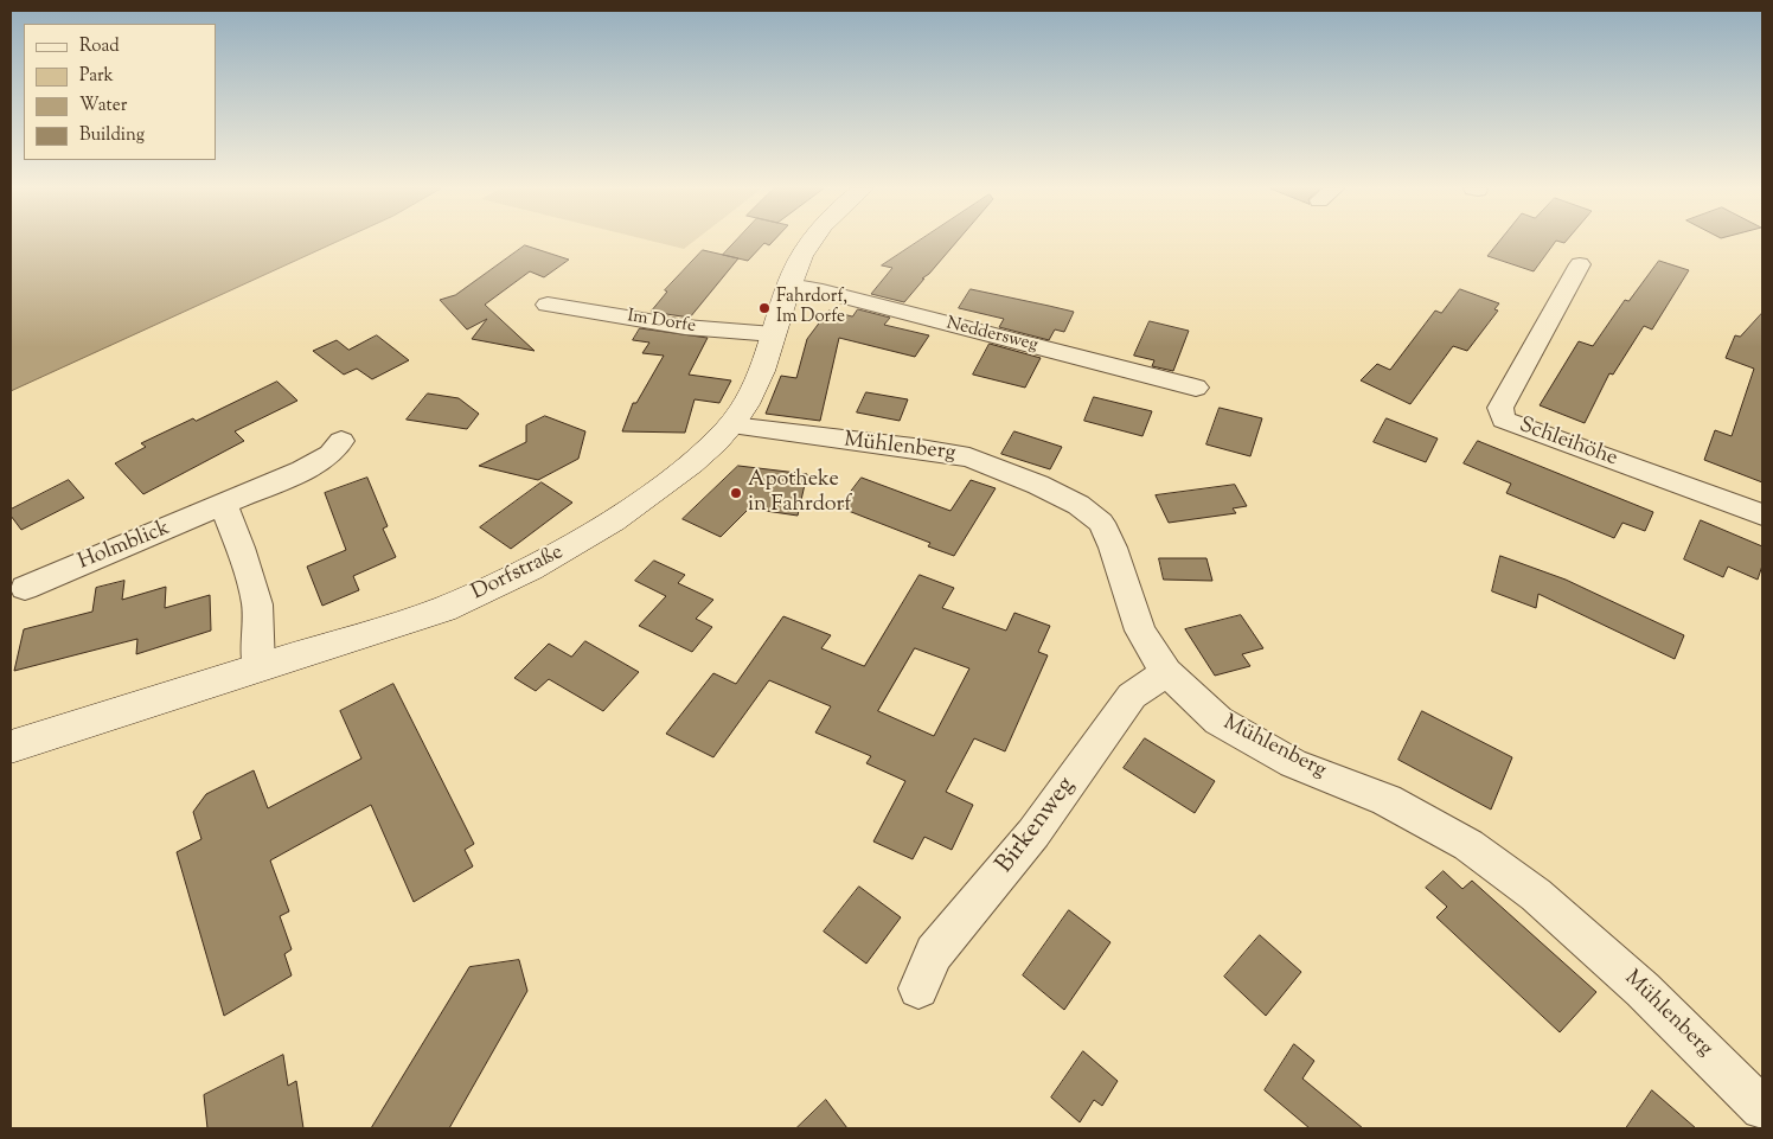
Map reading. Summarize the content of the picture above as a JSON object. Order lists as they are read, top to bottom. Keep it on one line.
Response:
{"streets":{"street":["Im Dorfe","Neddersweg","Schleihöhe","Mühlenberg","Holmblick","Dorfstraße","Birkenweg"]},"crossings":[["Im Dorfe","Dorfstraße"],["Neddersweg","Dorfstraße"],["Mühlenberg","Dorfstraße"],["Mühlenberg","Birkenweg"]],"places":["Fahrdorf, Im Dorfe","Apotheke in Fahrdorf"],"legend":["Road","Park","Water","Building"]}
